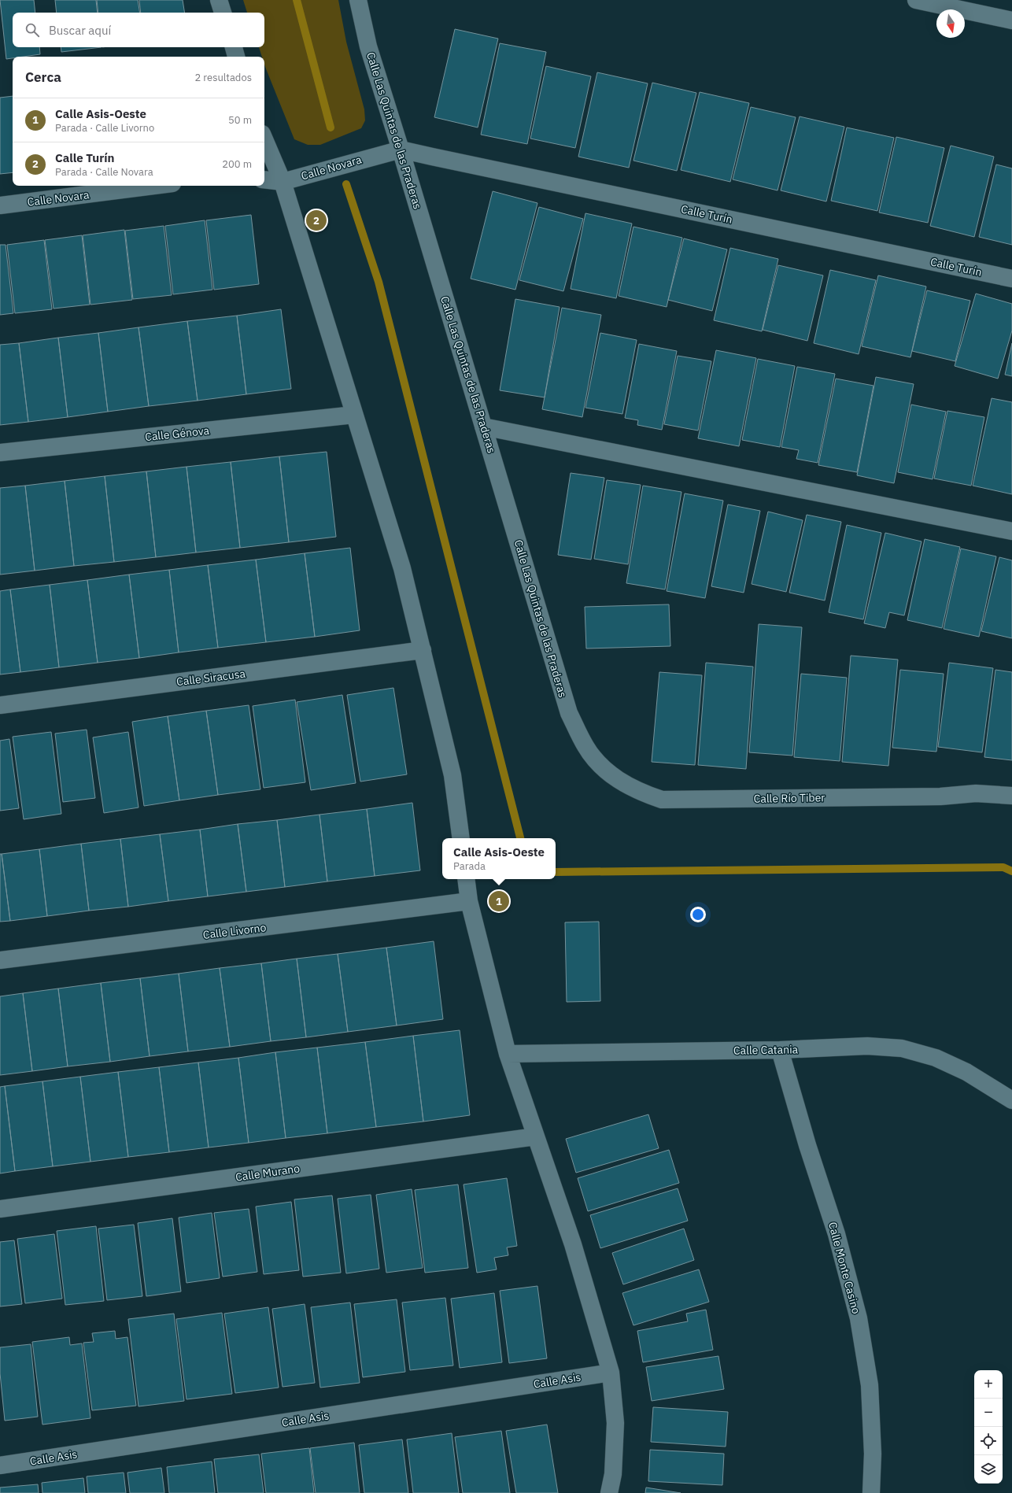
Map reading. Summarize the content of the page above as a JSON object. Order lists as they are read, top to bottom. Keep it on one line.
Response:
{"streets":{"street":["Calle Las Quintas de las Praderas","Calle Novara","Calle Turín","Calle Génova","Calle Siracusa","Calle Río Tiber","Calle Livorno","Calle Catania","Calle Murano","Calle Monte Casino","Calle Asis"]},"crossings":[["Calle Las Quintas de las Praderas","Calle Novara"],["Calle Las Quintas de las Praderas","Calle Turín"],["Calle Las Quintas de las Praderas","Calle Río Tiber"],["Calle Novara","Calle Turín"],["Calle Catania","Calle Monte Casino"]],"north":"bottom","page":{"search":"Buscar aquí","heading":["Cerca","2 resultados"],"list":[{"mark":"1","name":"Calle Asis-Oeste","note":"Parada · Calle Livorno","value":"50 m"},{"mark":"2","name":"Calle Turín","note":"Parada · Calle Novara","value":"200 m"}],"pins":["2","1"],"popup":["Calle Asis-Oeste","Parada"],"map_buttons":["+","−"]}}
